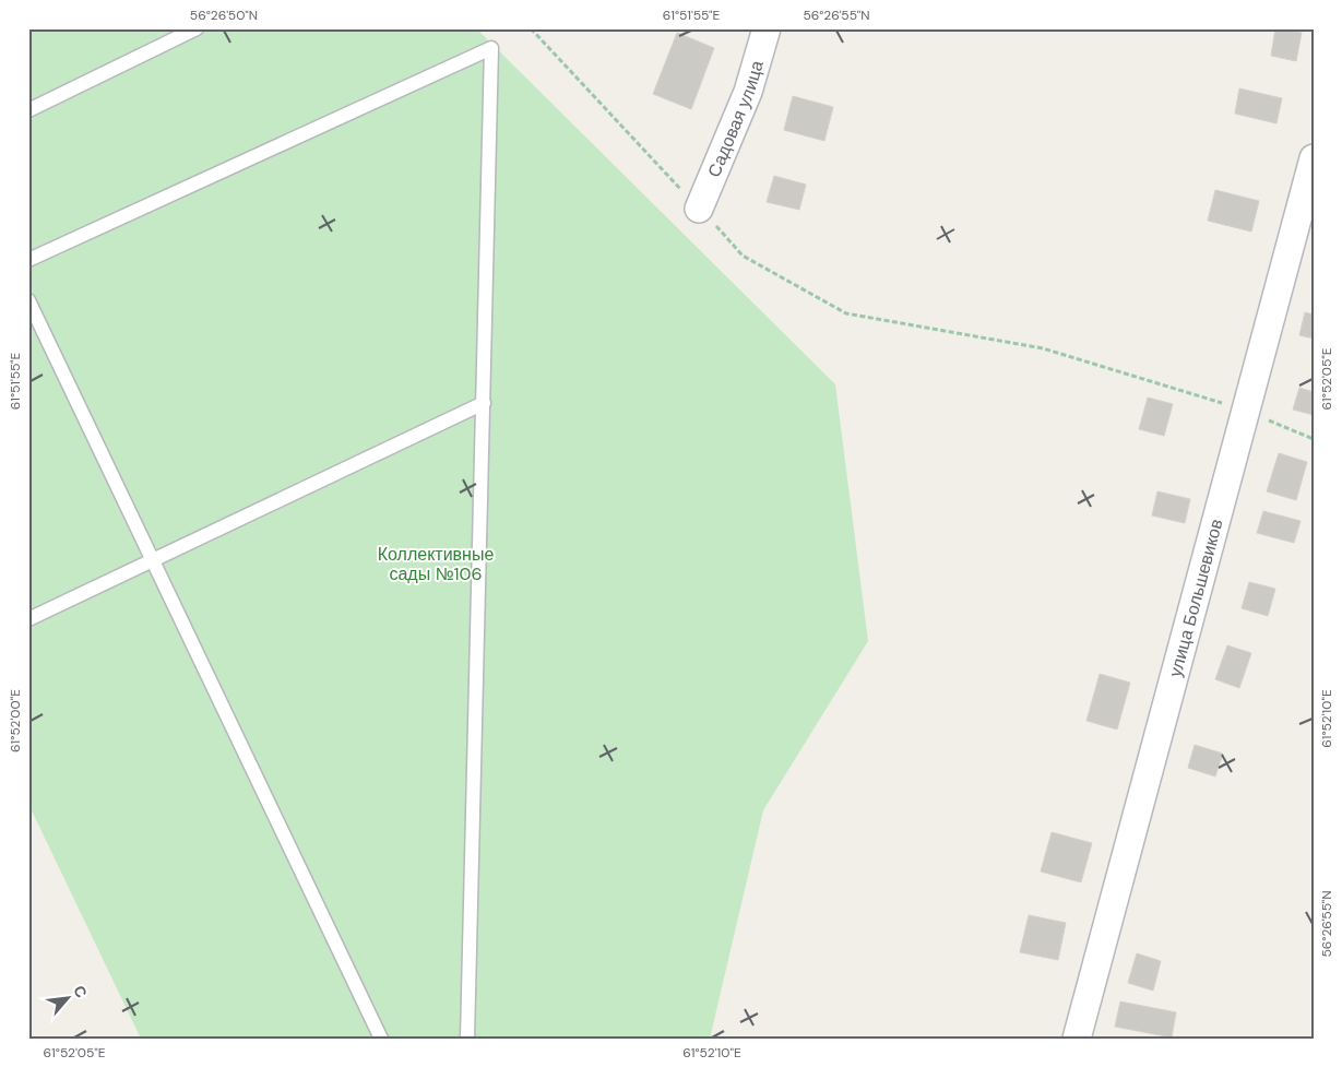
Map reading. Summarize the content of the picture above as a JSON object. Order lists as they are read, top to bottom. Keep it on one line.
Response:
{"streets":{"street":["Садовая улица","улица Большевиков"]},"parks":["Коллективные сады №106"],"north":"top right","coordinates":["56°26'50\"N","61°51'55\"E","56°26'55\"N","61°52'05\"E","61°52'10\"E","61°52'00\"E"]}
